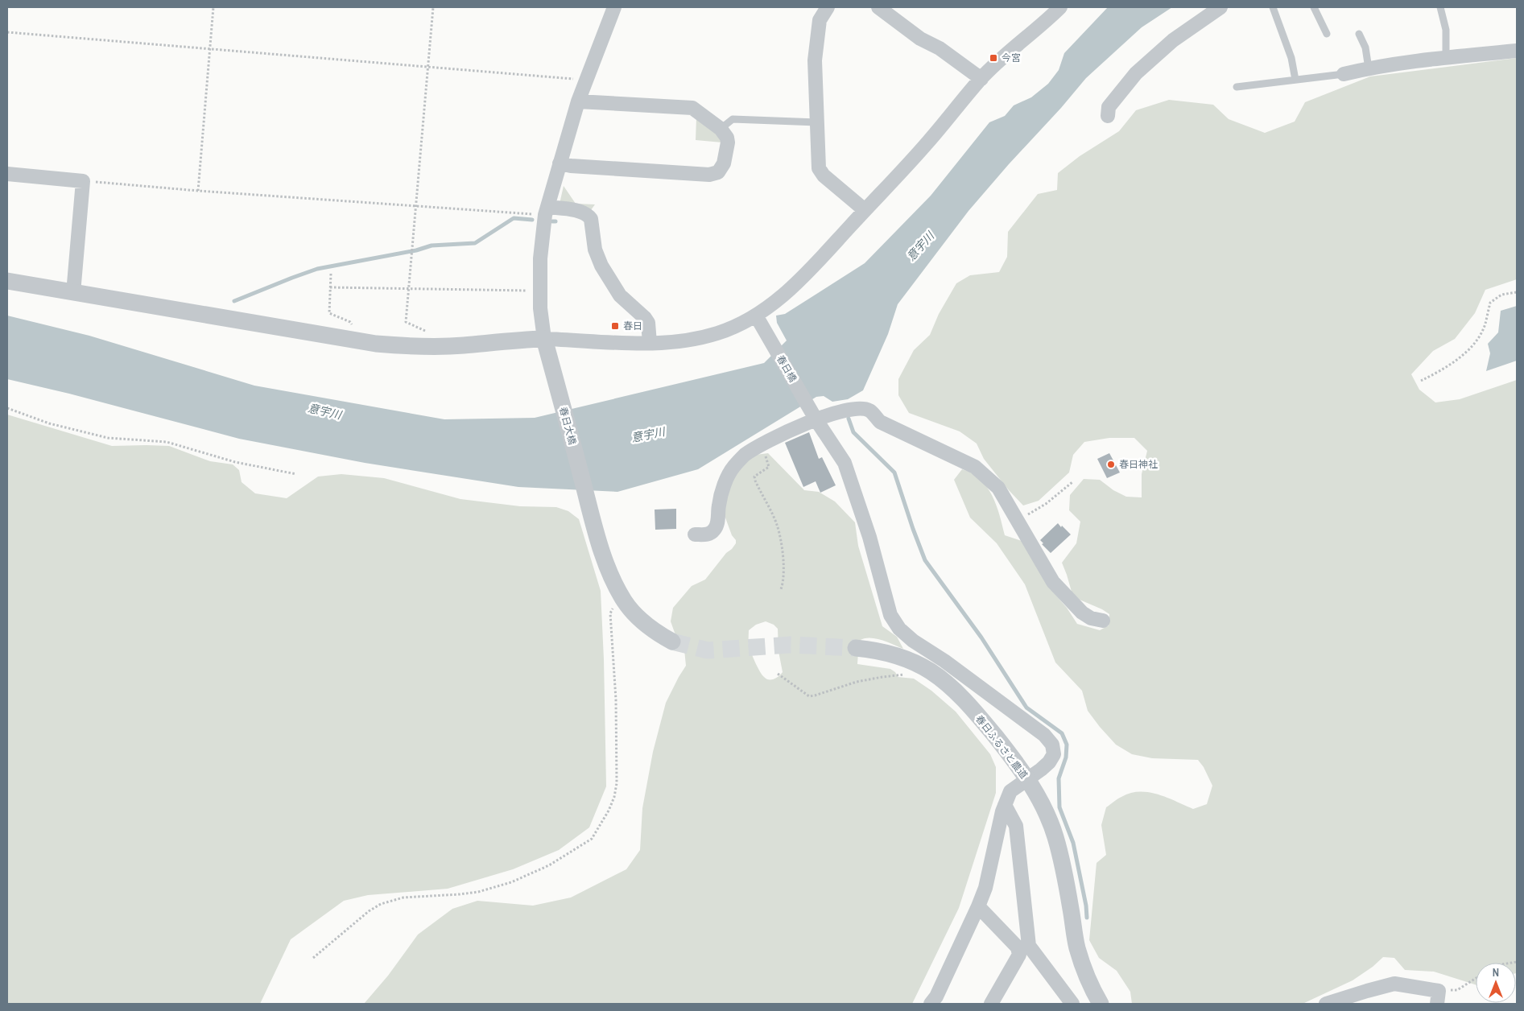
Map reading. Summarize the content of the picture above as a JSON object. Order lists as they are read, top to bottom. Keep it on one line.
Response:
{"streets":{"street":["春日橋","春日大橋","春日ふるさと農道"]},"crossings":[["春日橋","春日ふるさと農道"]],"water":["意宇川"],"places":{"transit":["今宮","春日"],"other":["春日神社"]},"north":"top"}
